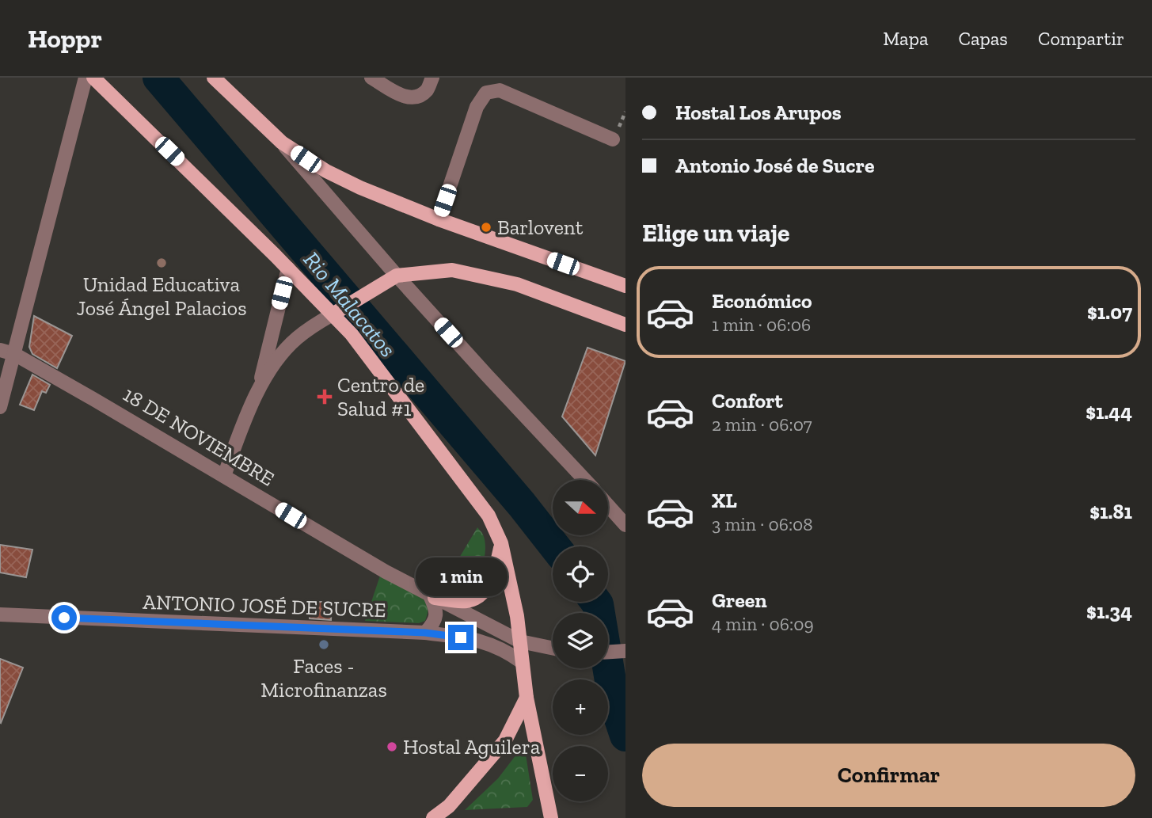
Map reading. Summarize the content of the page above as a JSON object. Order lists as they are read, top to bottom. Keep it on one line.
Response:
{"streets":{"street":["18 DE NOVIEMBRE","ANTONIO JOSÉ DE SUCRE"]},"water":["Rio Malacatos"],"places":{"other":["Barlovent","Unidad Educativa José Ángel Palacios","Faces - Microfinanzas","Hostal Aguilera"],"health":["Centro de Salud #1"]},"north":"right","page":{"header":"Hoppr","nav":["Mapa","Capas","Compartir"],"banner":["Hostal Los Arupos","Antonio José de Sucre"],"heading":"Elige un viaje","list":[{"name":"Económico","note":"1 min · 06:06","value":"$1.07"},{"name":"Confort","note":"2 min · 06:07","value":"$1.44"},{"name":"XL","note":"3 min · 06:08","value":"$1.81"},{"name":"Green","note":"4 min · 06:09","value":"$1.34"}],"map_buttons":["+","−"],"bubble":"1 min","buttons":"Confirmar"}}
